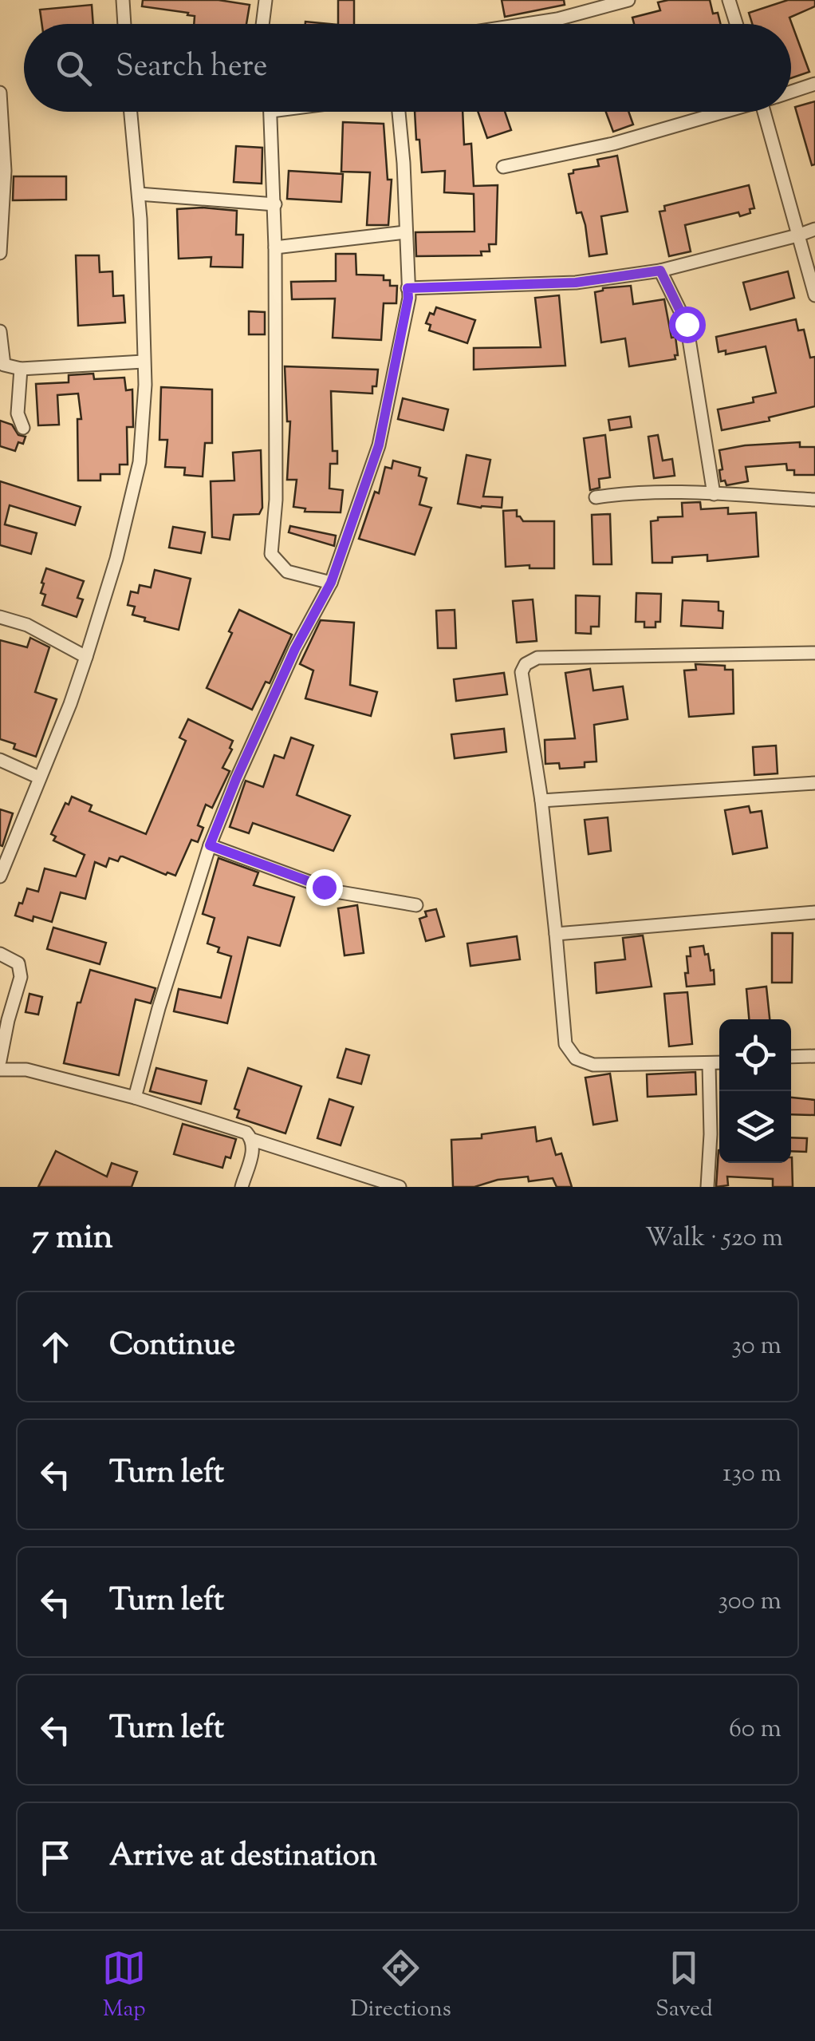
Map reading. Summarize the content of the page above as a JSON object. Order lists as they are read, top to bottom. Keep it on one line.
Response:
{"page":{"search":"Search here","heading":["7 min","Walk · 520 m"],"list":[["Continue","30 m"],["Turn left","130 m"],["Turn left","300 m"],["Turn left","60 m"],"Arrive at destination"],"nav":["Map","Directions","Saved"]}}
